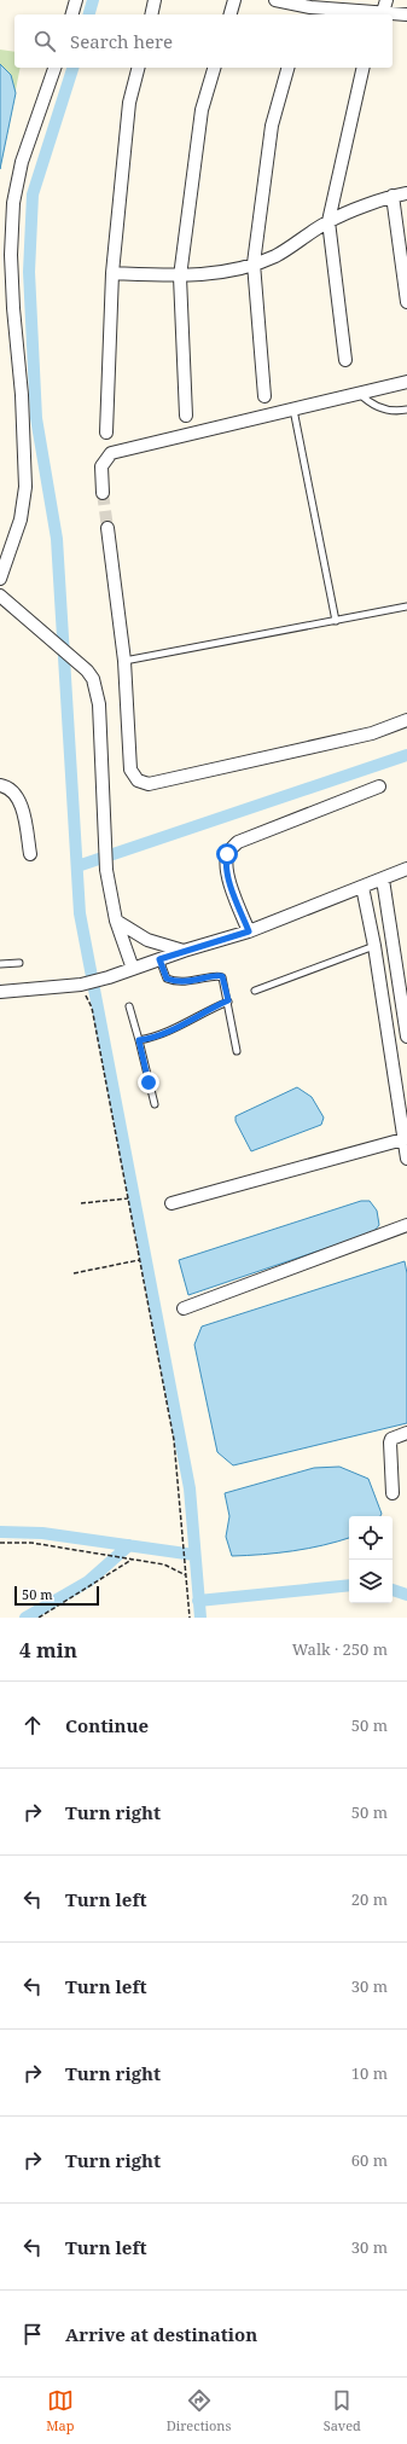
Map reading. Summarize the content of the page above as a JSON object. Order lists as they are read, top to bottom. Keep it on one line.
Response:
{"scale_bar":"50 m","page":{"search":"Search here","scale":"50 m","heading":["4 min","Walk · 250 m"],"list":[["Continue","50 m"],["Turn right","50 m"],["Turn left","20 m"],["Turn left","30 m"],["Turn right","10 m"],["Turn right","60 m"],["Turn left","30 m"],"Arrive at destination"],"nav":["Map","Directions","Saved"]}}
